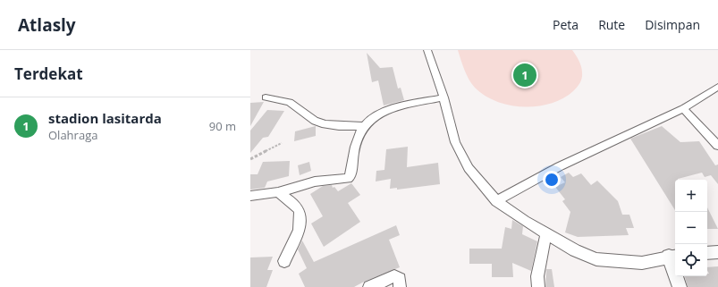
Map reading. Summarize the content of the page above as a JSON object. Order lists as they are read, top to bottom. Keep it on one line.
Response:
{"page":{"header":"Atlasly","nav":["Peta","Rute","Disimpan"],"heading":"Terdekat","pins":"1","list":[{"mark":"1","name":"stadion lasitarda","note":"Olahraga","value":"90 m"}],"map_buttons":["+","−"]}}
